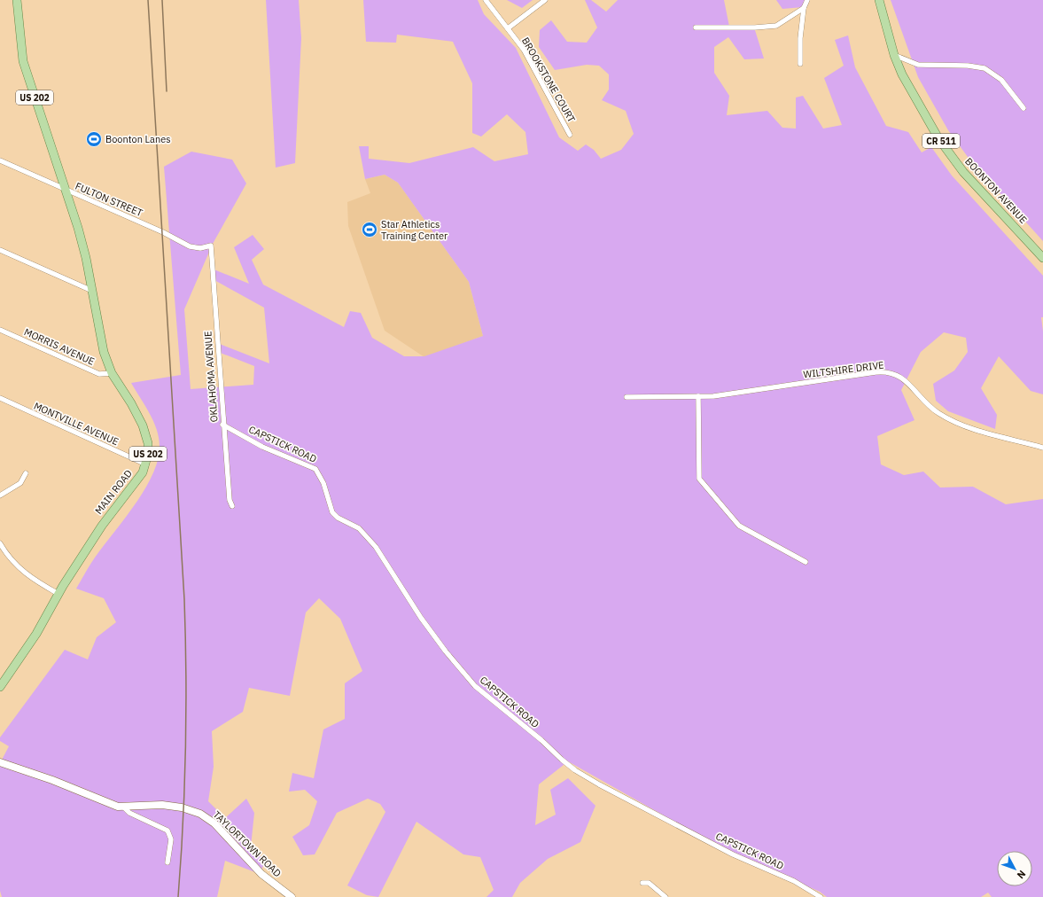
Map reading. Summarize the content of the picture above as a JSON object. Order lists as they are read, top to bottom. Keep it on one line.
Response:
{"streets":{"main road":["US 202","CR 511","BOONTON AVENUE","MAIN ROAD"],"street":["BROOKSTONE COURT","FULTON STREET","MORRIS AVENUE","WILTSHIRE DRIVE","OKLAHOMA AVENUE","MONTVILLE AVENUE","CAPSTICK ROAD","TAYLORTOWN ROAD"]},"crossings":[["US 202","FULTON STREET"],["US 202","MAIN ROAD"],["FULTON STREET","OKLAHOMA AVENUE"],["FULTON STREET","MAIN ROAD"],["MORRIS AVENUE","MAIN ROAD"],["OKLAHOMA AVENUE","CAPSTICK ROAD"],["MONTVILLE AVENUE","MAIN ROAD"]],"places":{"sports":["Boonton Lanes","Star Athletics Training Center"]},"north":"bottom right"}
